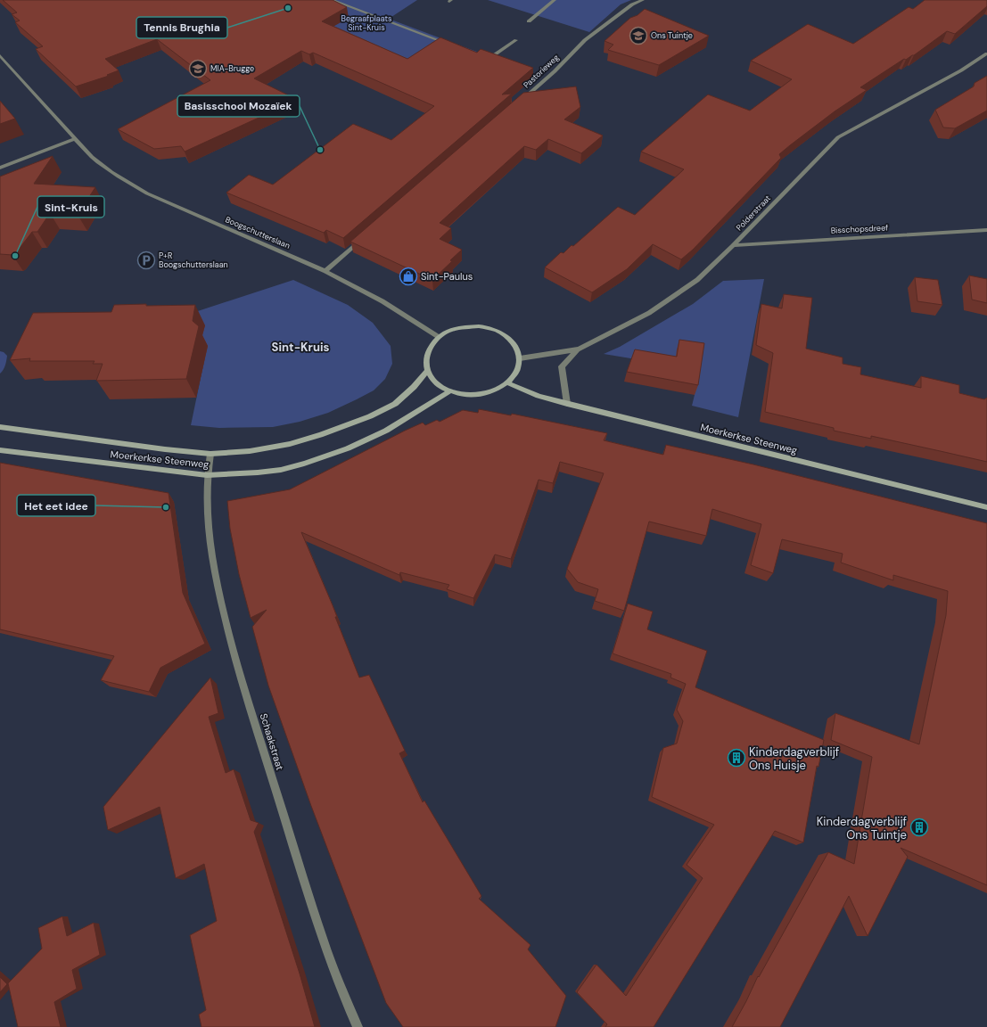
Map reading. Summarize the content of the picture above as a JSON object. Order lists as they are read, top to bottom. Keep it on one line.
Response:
{"streets":{"street":["Pastorieweg","Polderstraat","Bisschopsdreef","Boogschutterslaan","Moerkerkse Steenweg","Schaakstraat"]},"crossings":[["Polderstraat","Bisschopsdreef"],["Polderstraat","Boogschutterslaan"],["Polderstraat","Moerkerkse Steenweg"],["Boogschutterslaan","Moerkerkse Steenweg"],["Moerkerkse Steenweg","Schaakstraat"]],"districts":["Sint-Kruis"],"parks":["Begraafplaats Sint-Kruis"],"places":{"other":["Tennis Brughia","Basisschool Mozaïek","Sint-Kruis","Het eet idee"],"school or university":["Ons Tuintje","MIA-Brugge"],"parking":["P+R Boogschutterslaan"],"shop":["Sint-Paulus"],"building":["Kinderdagverblijf Ons Huisje","Kinderdagverblijf Ons Tuintje"]}}
